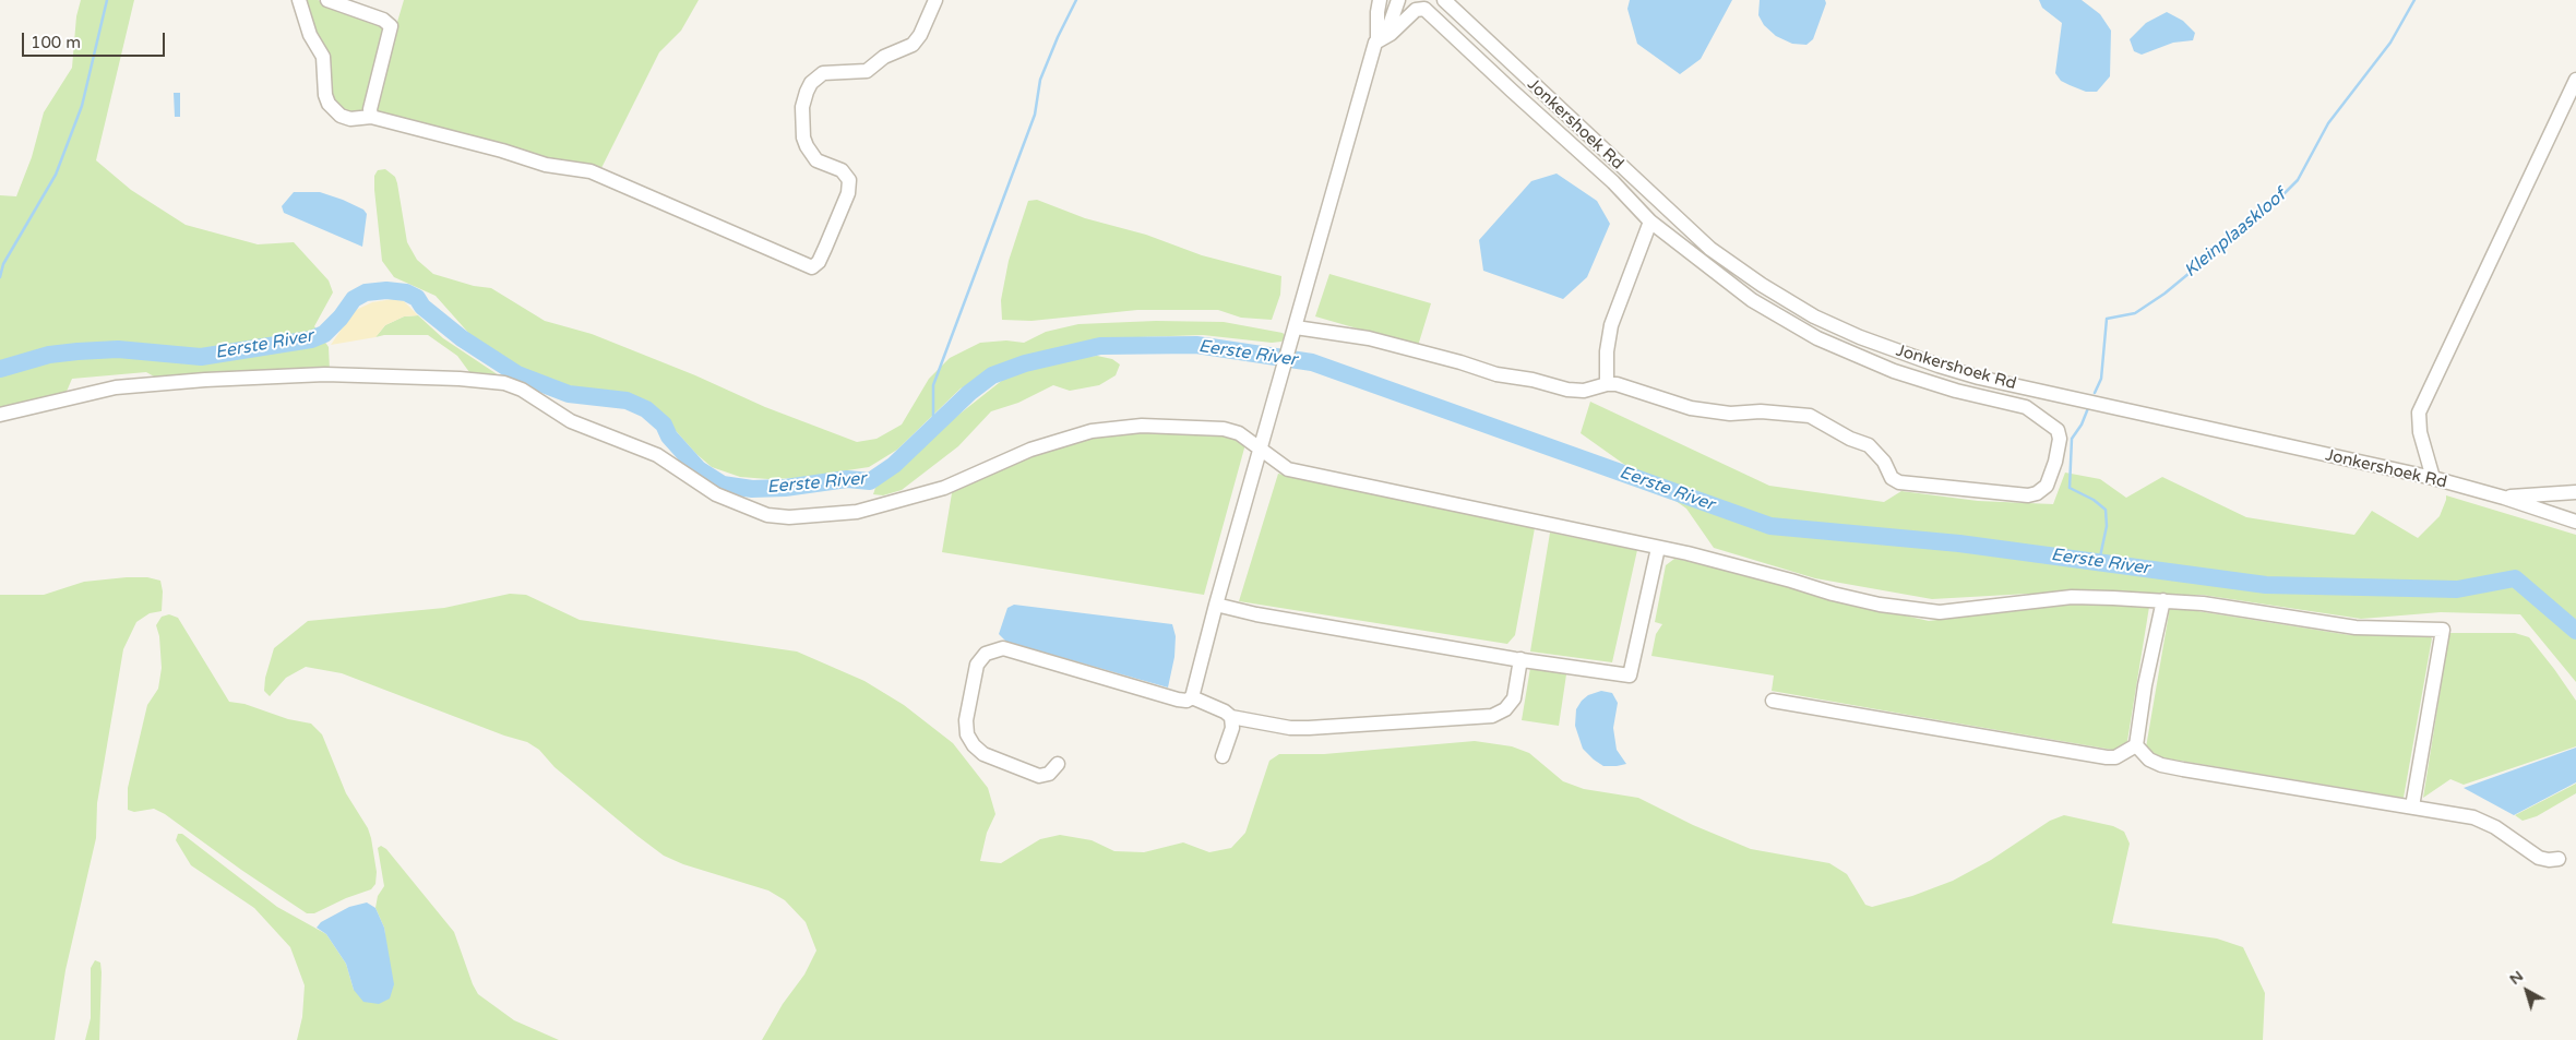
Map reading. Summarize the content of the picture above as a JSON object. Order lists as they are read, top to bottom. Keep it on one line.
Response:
{"streets":{"street":["Jonkershoek Rd"]},"water":["Kleinplaaskloof","Eerste River"],"scale_bar":"100 m","north":"top left"}
